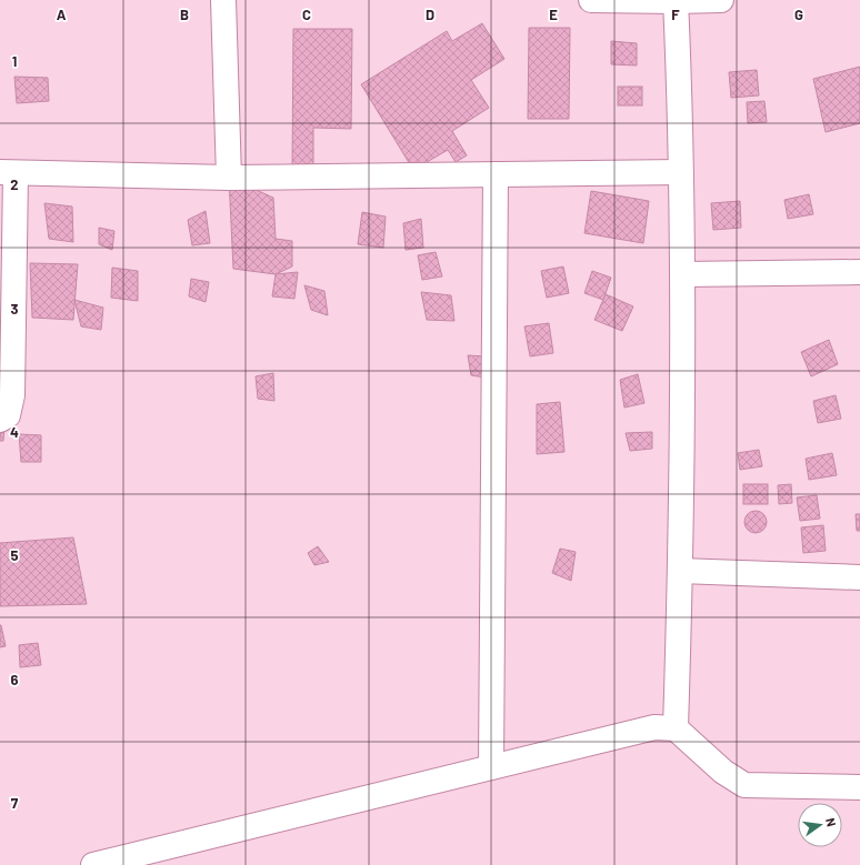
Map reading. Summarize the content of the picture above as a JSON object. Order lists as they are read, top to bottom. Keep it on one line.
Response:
{"north":"right","grid":{"columns":["A","B","C","D","E","F","G"],"rows":["1","2","3","4","5","6","7"]}}
